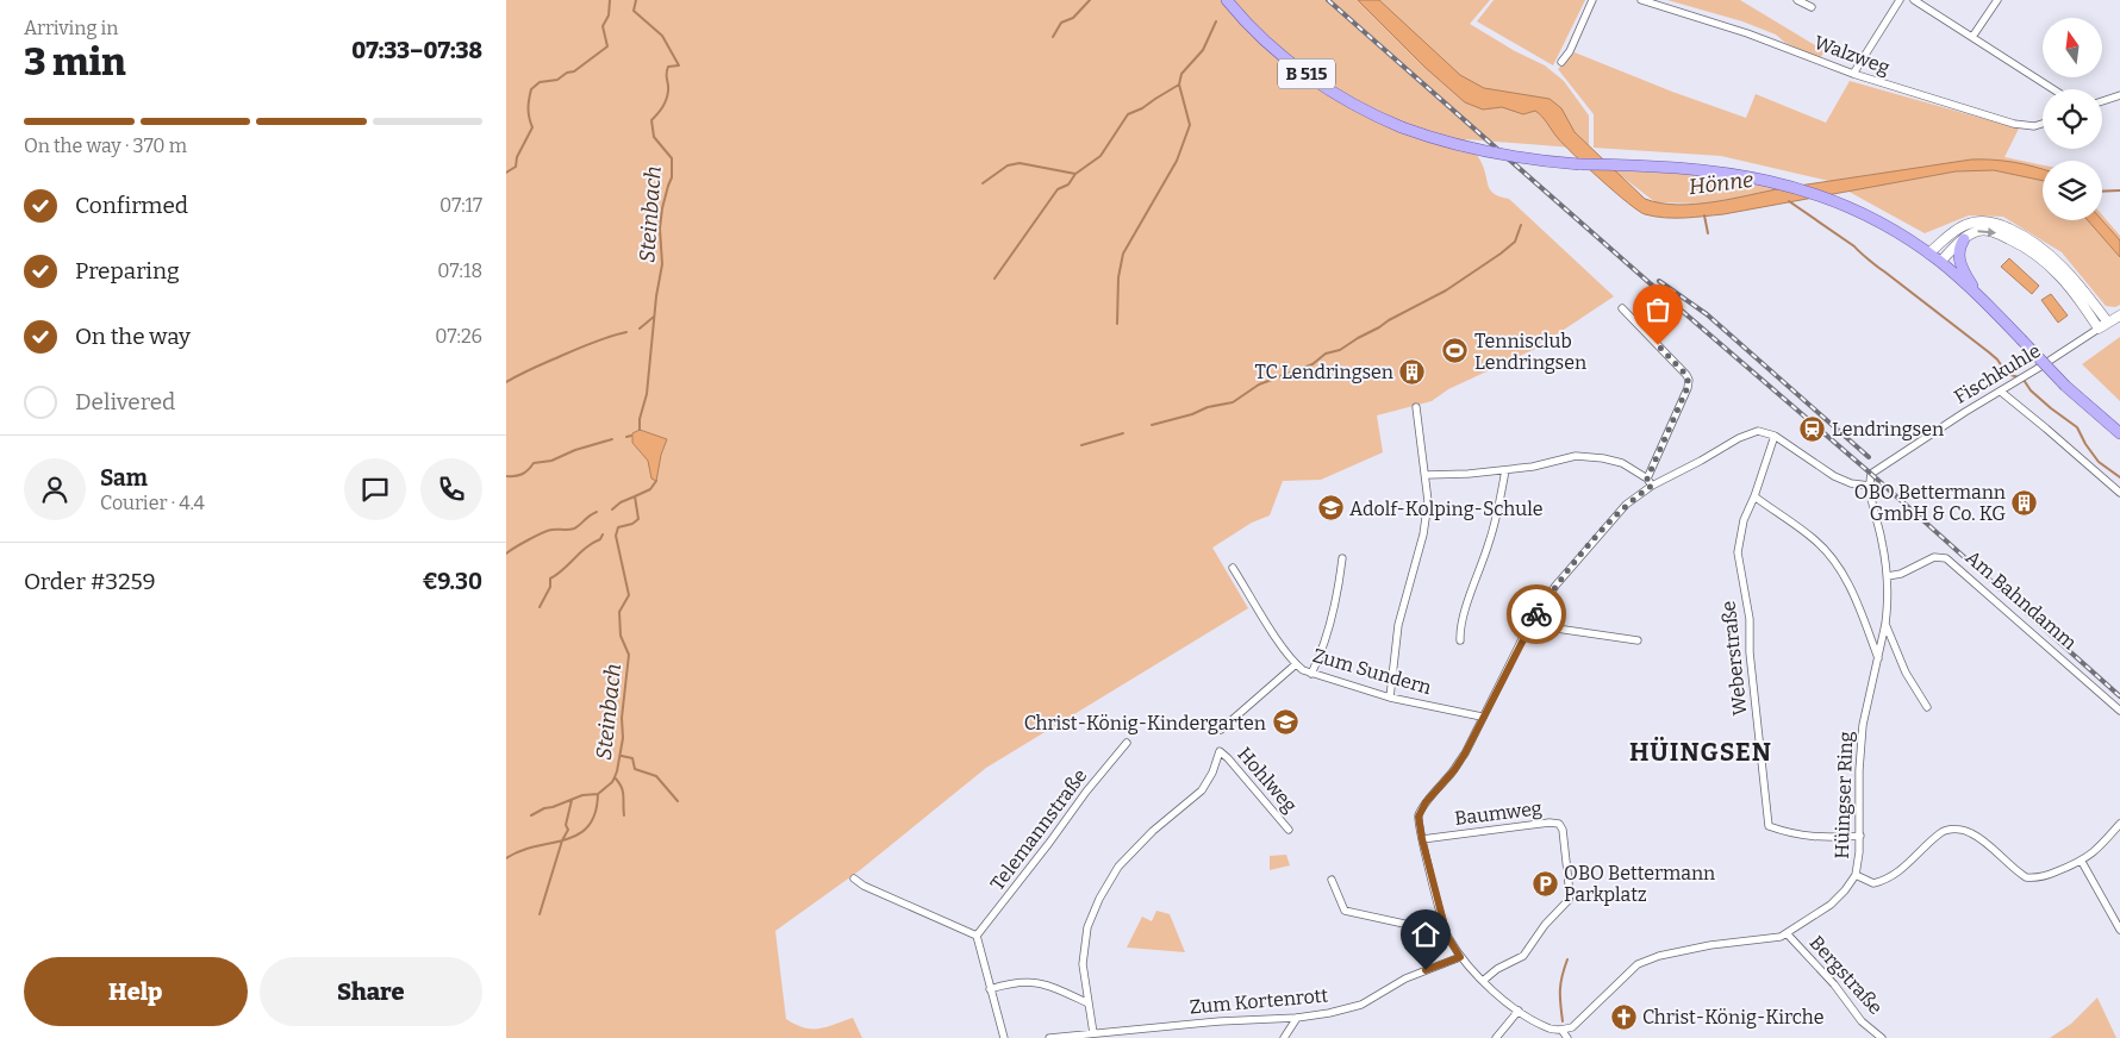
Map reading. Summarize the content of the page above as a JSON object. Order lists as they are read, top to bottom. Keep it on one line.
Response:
{"streets":{"main road":["B 515","Fischkuhle"],"street":["Walzweg","Am Bahndamm","Weberstraße","Zum Sundern","Hohlweg","Hüingser Ring","Baumweg","Telemannstraße","Bergstraße","Zum Kortenrott"]},"crossings":[["Fischkuhle","Hüingser Ring"],["Am Bahndamm","Hüingser Ring"],["Weberstraße","Hüingser Ring"],["Hüingser Ring","Bergstraße"]],"districts":["HÜINGSEN"],"water":["Hönne","Steinbach"],"places":{"sports":["Tennisclub Lendringsen"],"building":["TC Lendringsen","OBO Bettermann GmbH & Co. KG"],"station":["Lendringsen"],"school or university":["Adolf-Kolping-Schule","Christ-König-Kindergarten"],"parking":["OBO Bettermann Parkplatz"],"church":["Christ-König-Kirche"]},"north":"top","page":{"heading":["3 min","Arriving in","07:33–07:38"],"panel":["Sam","Courier · 4.4","Order #3259","€9.30"],"bar":"On the way · 370 m","list":[["Confirmed","07:17"],["Preparing","07:18"],["On the way","07:26"],"Delivered"],"buttons":["Help","Share"]}}
